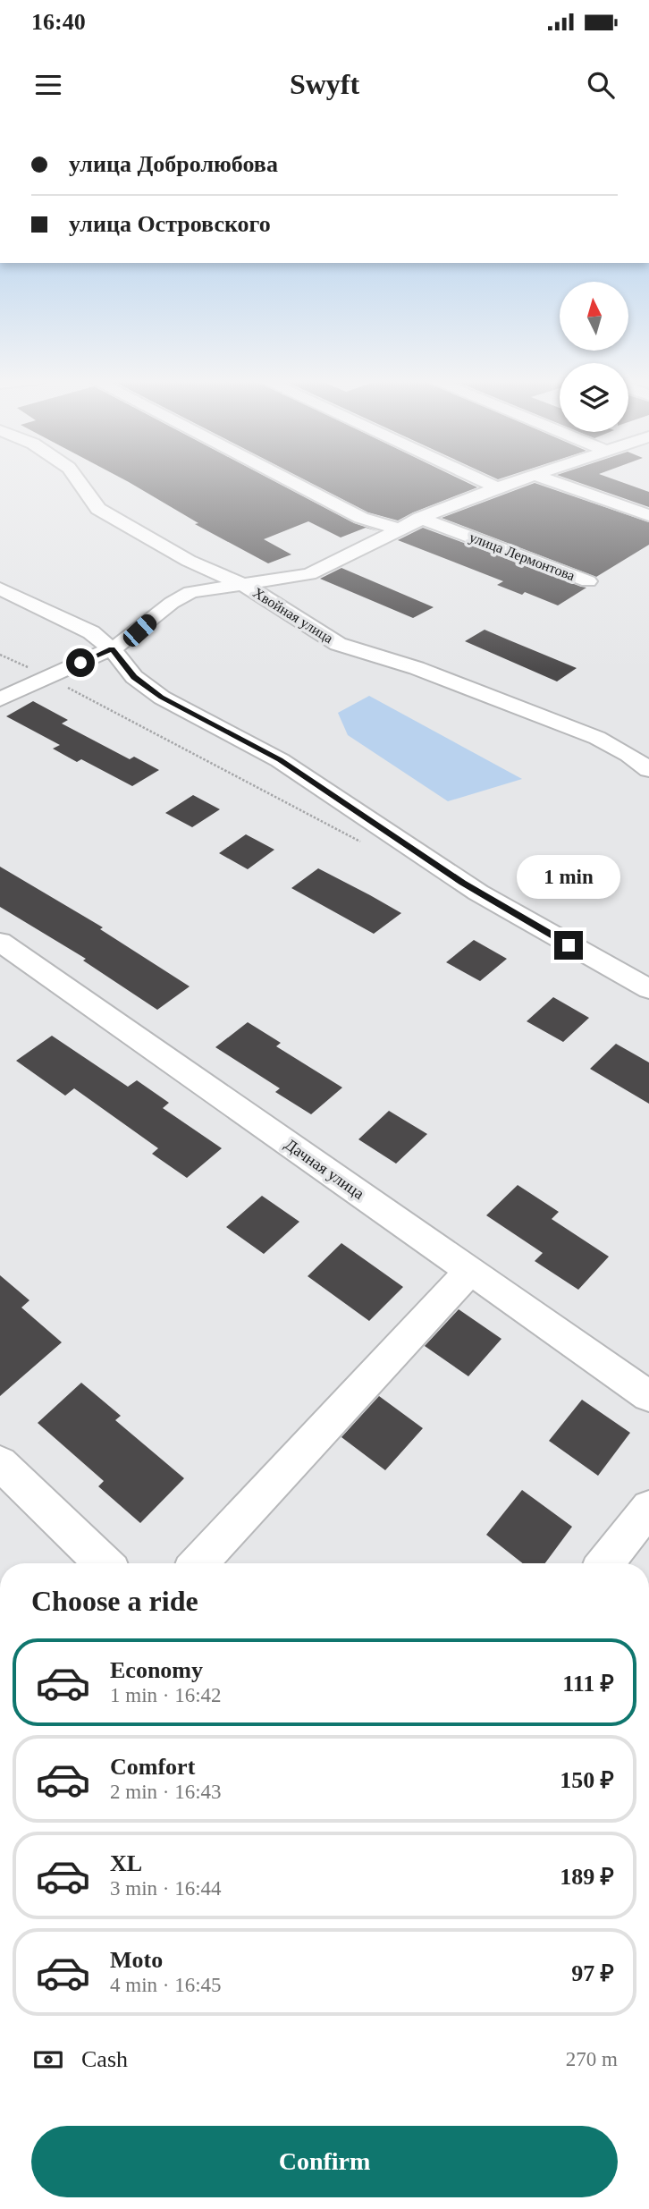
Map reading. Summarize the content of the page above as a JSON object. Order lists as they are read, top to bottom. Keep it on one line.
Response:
{"streets":{"street":["улица Лермонтова","Хвойная улица","Дачная улица"]},"north":"top","page":{"status":"16:40","header":"Swyft","banner":["улица Добролюбова","улица Островского"],"bubble":"1 min","heading":"Choose a ride","list":[{"name":"Economy","note":"1 min · 16:42","value":"111 ₽"},{"name":"Comfort","note":"2 min · 16:43","value":"150 ₽"},{"name":"XL","note":"3 min · 16:44","value":"189 ₽"},{"name":"Moto","note":"4 min · 16:45","value":"97 ₽"}],"pay":["Cash","270 m"],"buttons":"Confirm"}}
